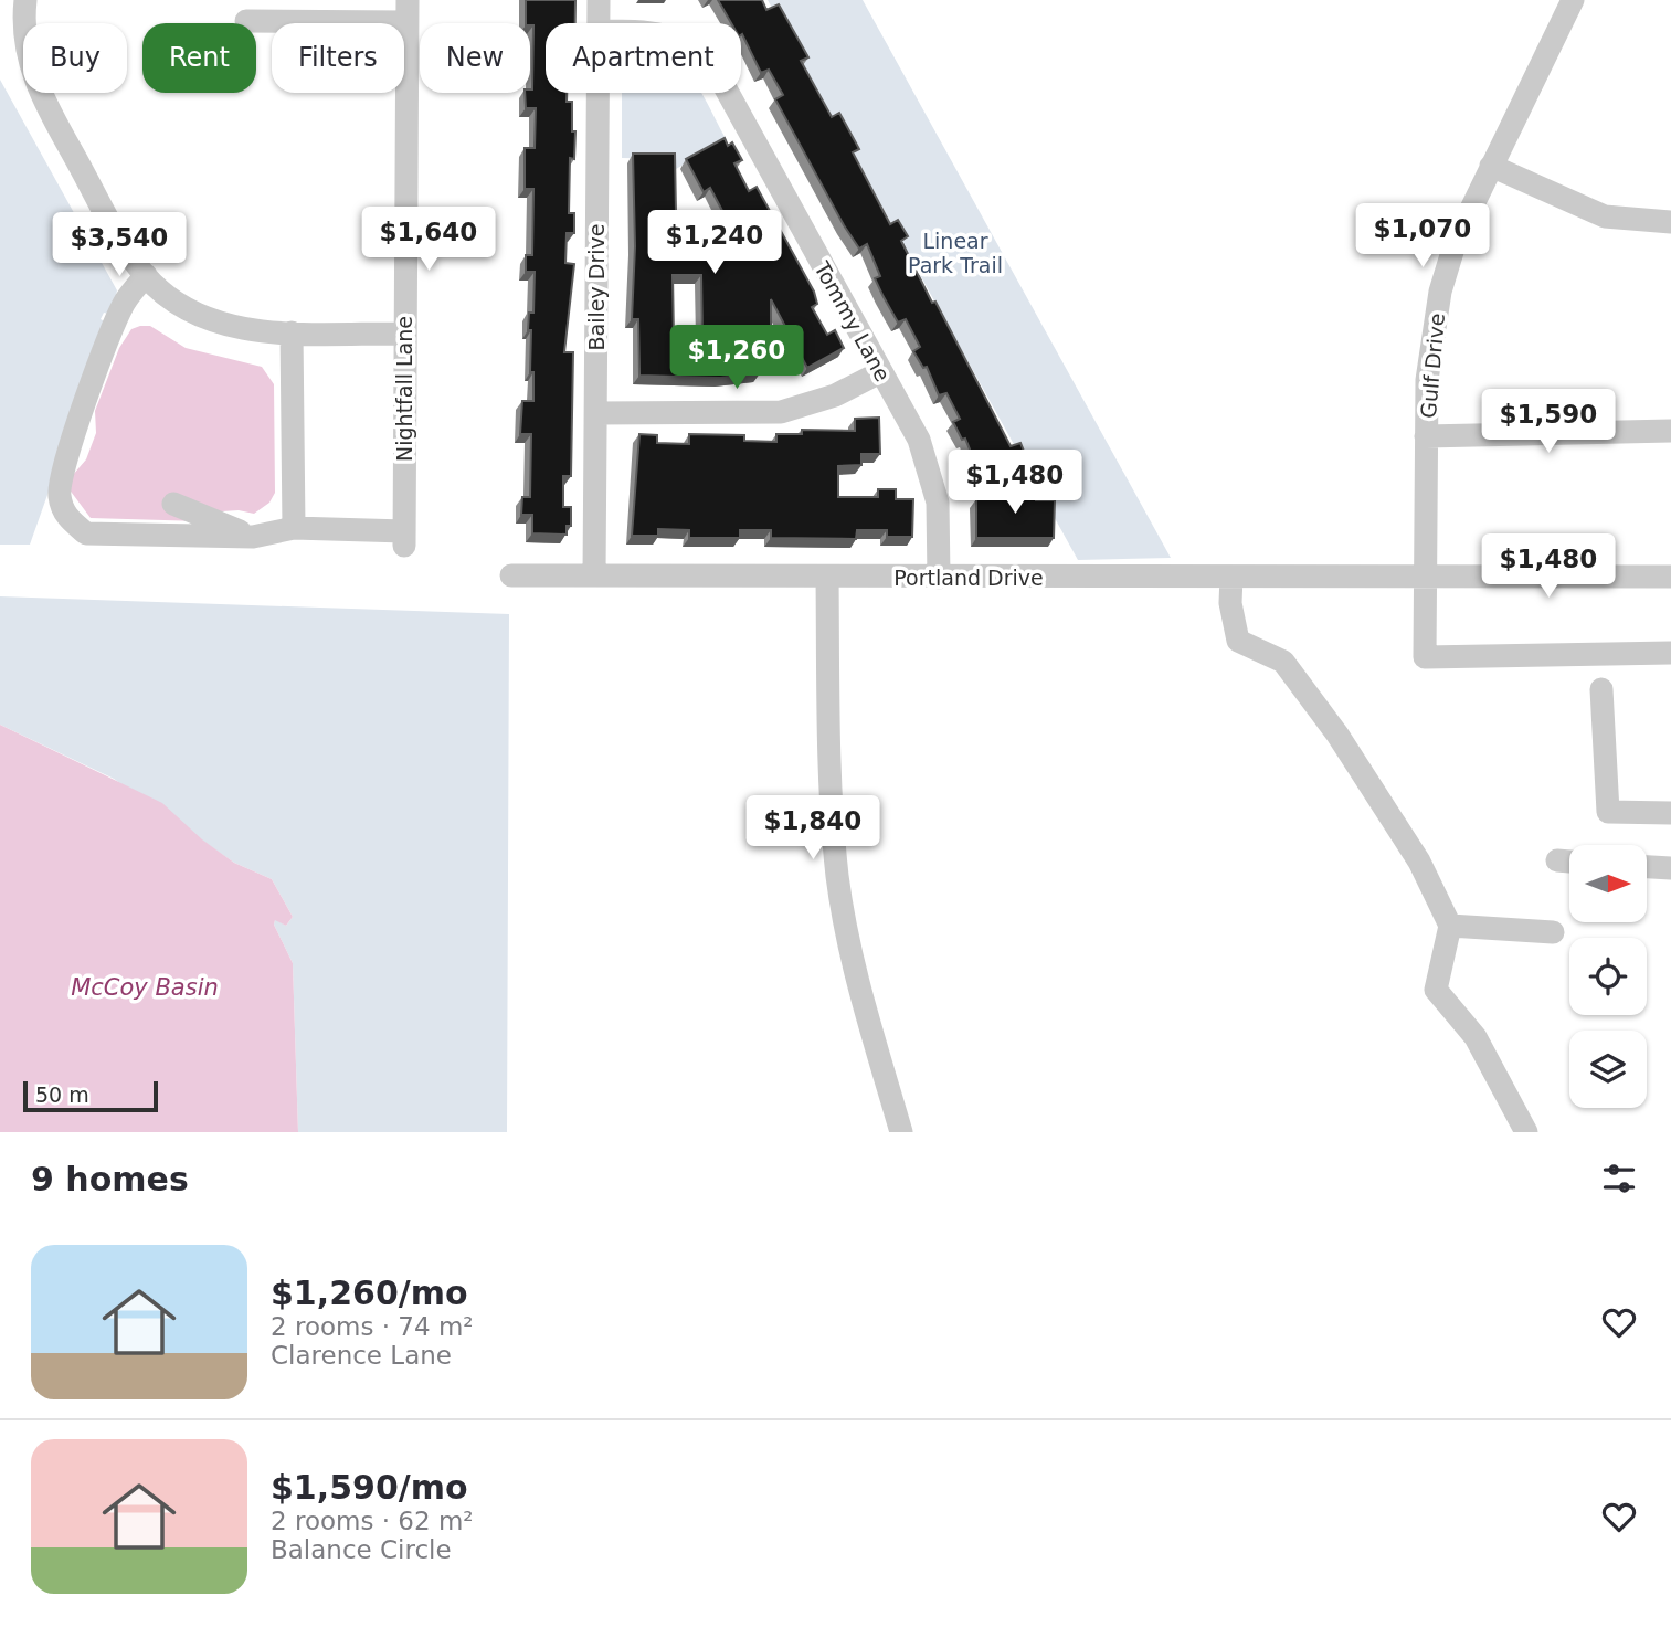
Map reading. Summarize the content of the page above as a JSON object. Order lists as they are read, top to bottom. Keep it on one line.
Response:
{"streets":{"street":["Bailey Drive","Tommy Lane","Gulf Drive","Nightfall Lane","Portland Drive"]},"crossings":[["Bailey Drive","Portland Drive"],["Tommy Lane","Portland Drive"],["Gulf Drive","Portland Drive"]],"water":["McCoy Basin"],"parks":["Linear Park Trail"],"scale_bar":"50 m","north":"right","page":{"chip":["Buy","Rent","Filters","New","Apartment"],"price":["$1,070","$1,640","$1,240","$3,540","$1,260","$1,590","$1,480","$1,480","$1,840"],"scale":"50 m","heading":"9 homes","list":[{"name":"$1,260/mo","note":"2 rooms · 74 m² · Clarence Lane"},{"name":"$1,590/mo","note":"2 rooms · 62 m² · Balance Circle"}]}}
